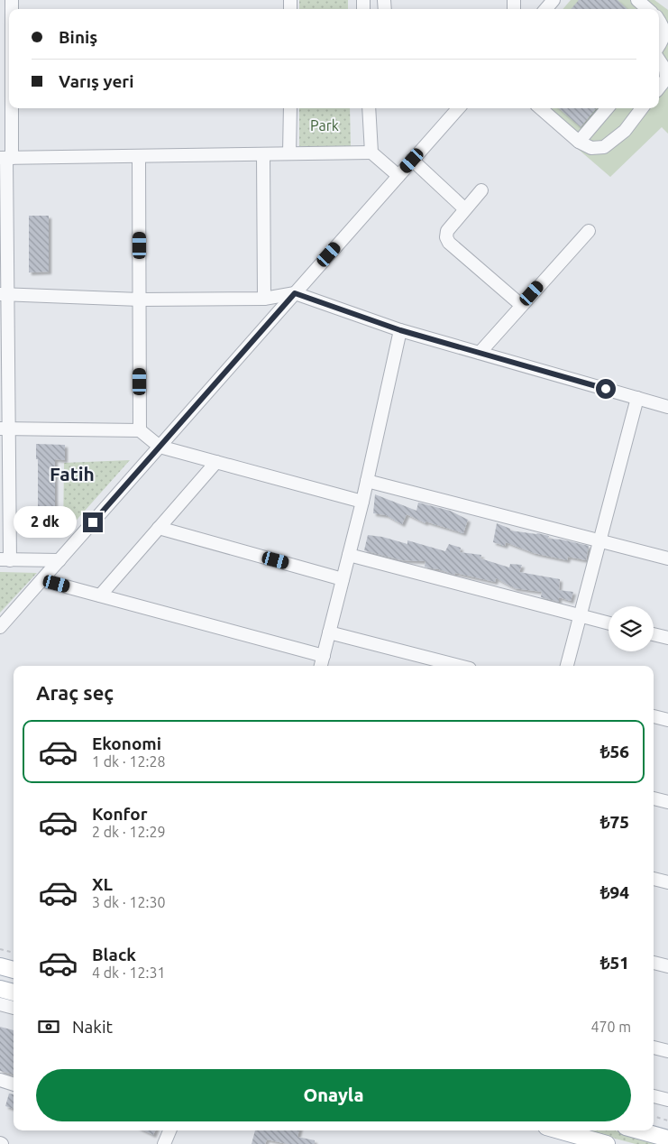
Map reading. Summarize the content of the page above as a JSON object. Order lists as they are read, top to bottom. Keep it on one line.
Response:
{"districts":["Fatih"],"parks":["Park"],"page":{"banner":["Biniş","Varış yeri"],"bubble":"2 dk","heading":"Araç seç","list":[{"name":"Ekonomi","note":"1 dk · 12:28","value":"₺56"},{"name":"Konfor","note":"2 dk · 12:29","value":"₺75"},{"name":"XL","note":"3 dk · 12:30","value":"₺94"},{"name":"Black","note":"4 dk · 12:31","value":"₺51"}],"pay":["Nakit","470 m"],"buttons":"Onayla"}}
